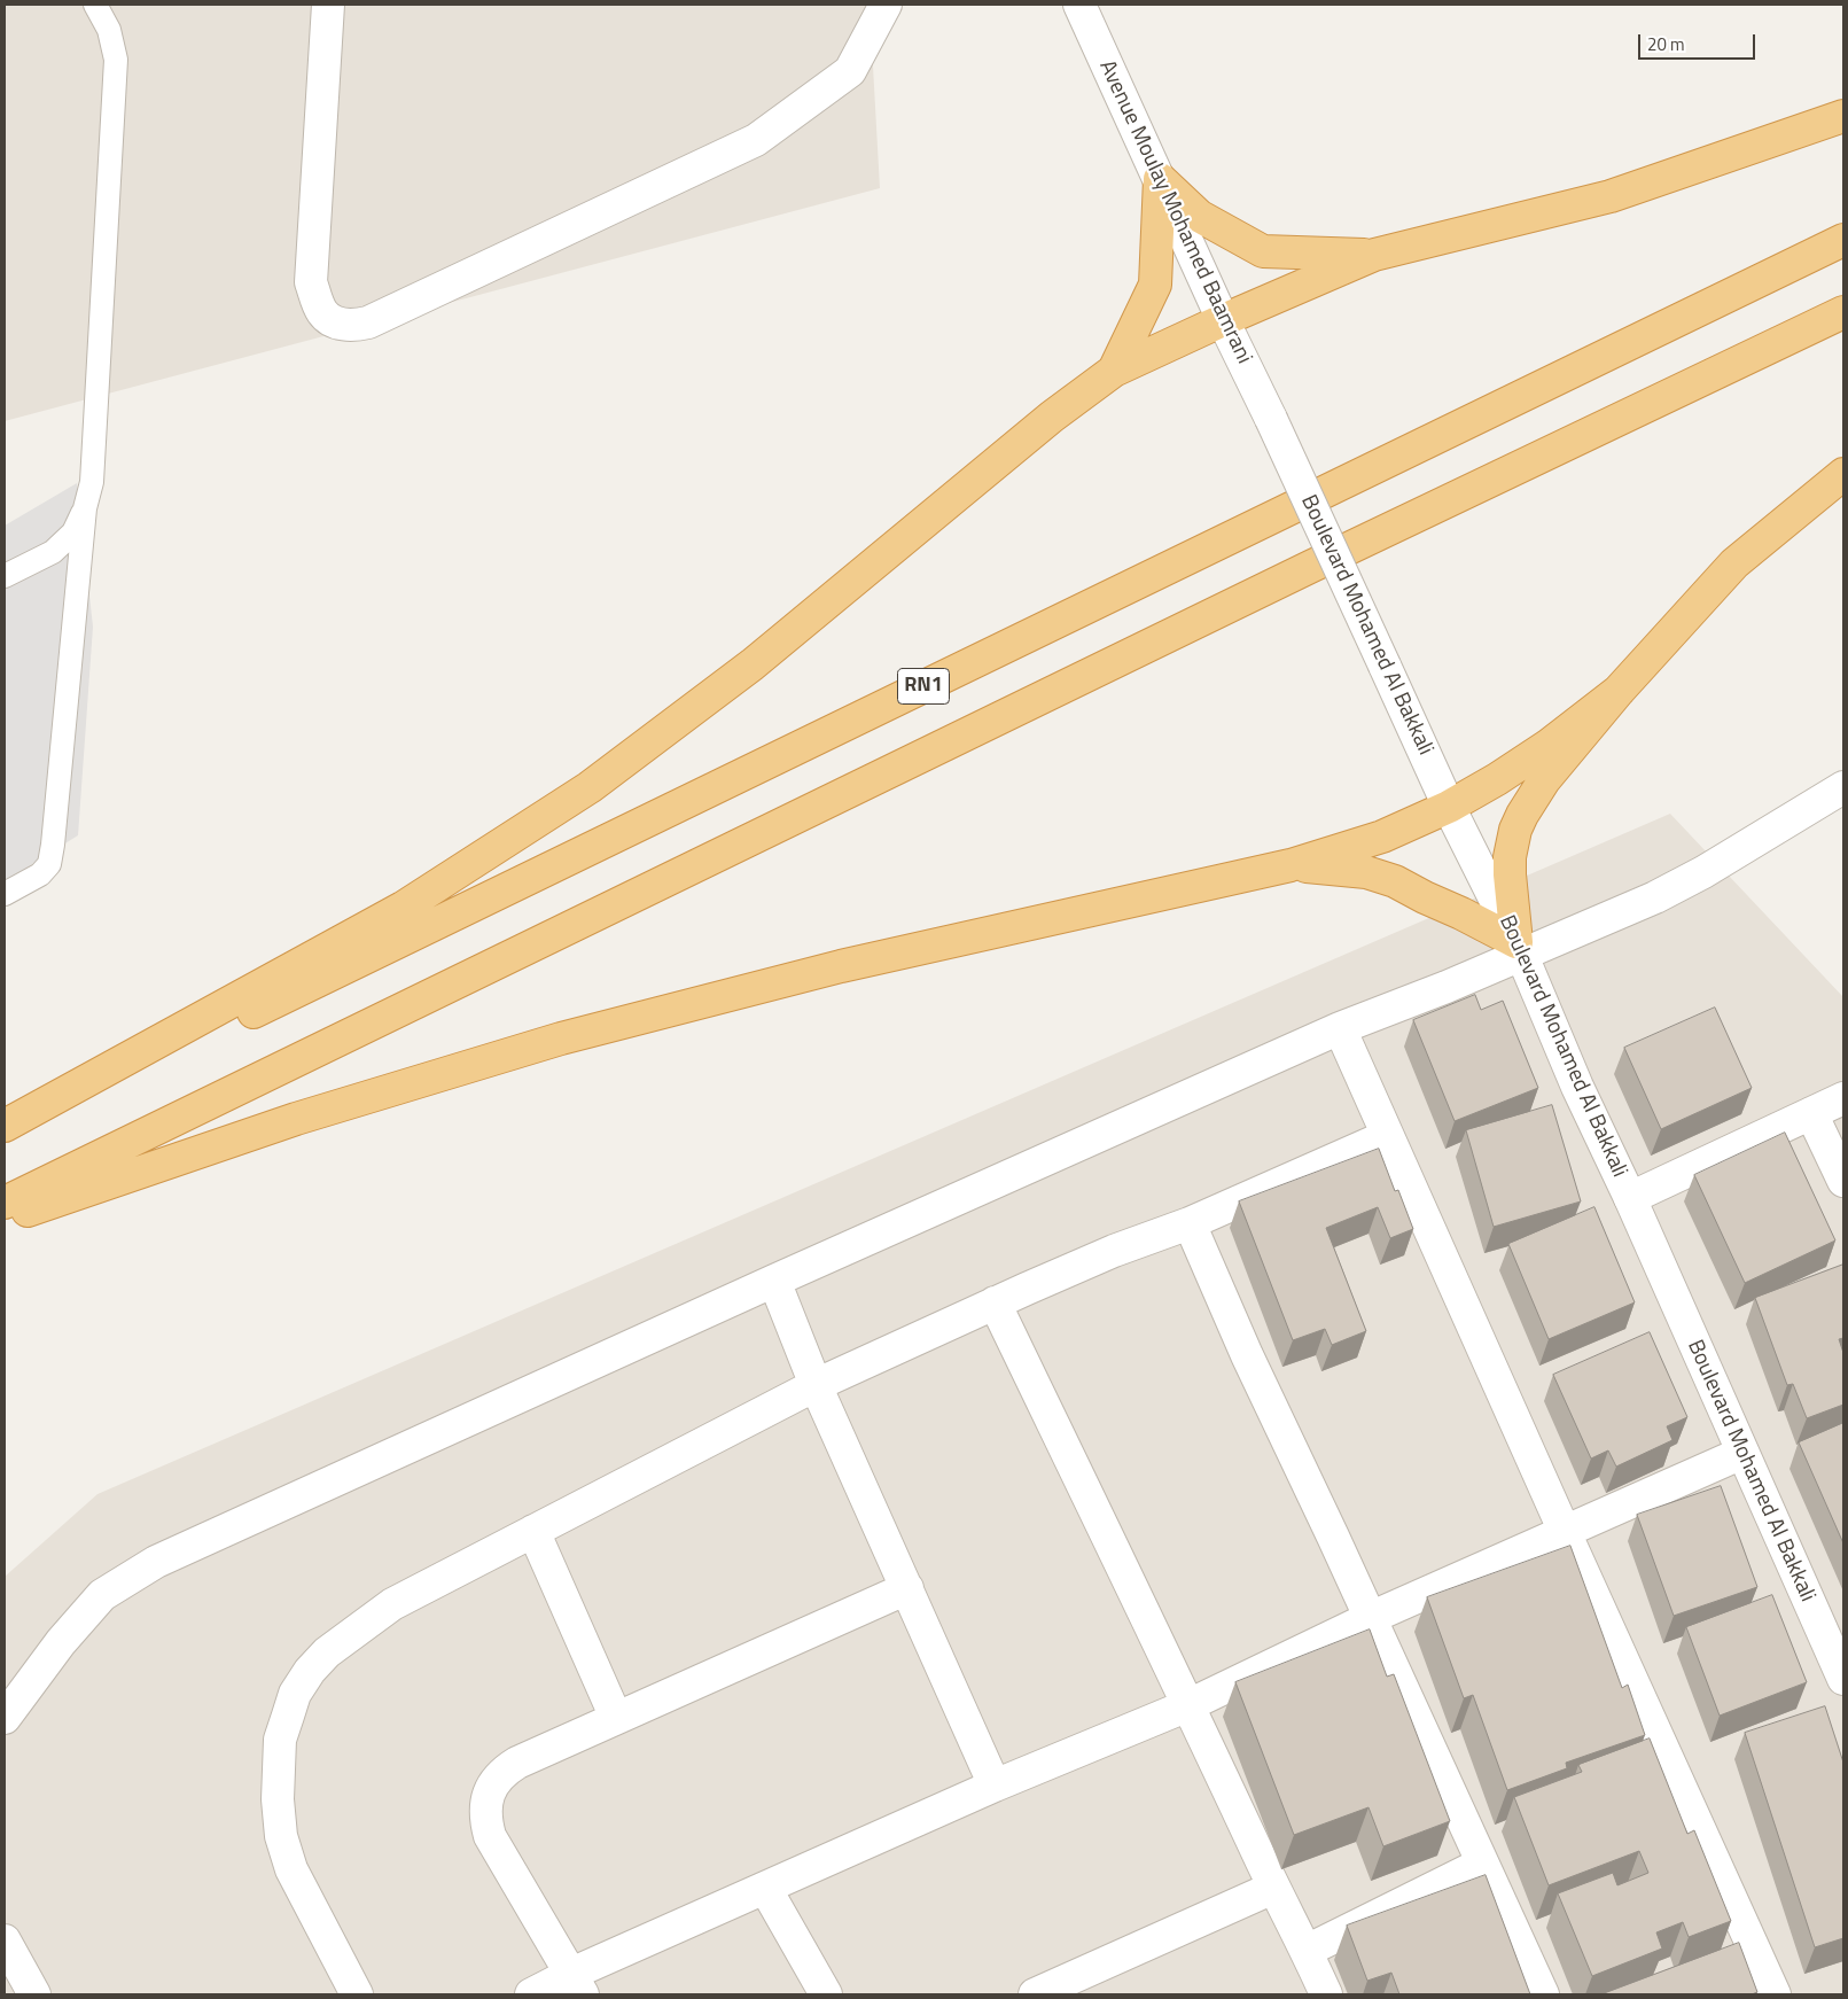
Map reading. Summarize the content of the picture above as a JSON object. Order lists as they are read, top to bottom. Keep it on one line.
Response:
{"streets":{"highway":["RN1"],"street":["Avenue Moulay Mohamed Baamrani","Boulevard Mohamed Al Bakkali"]},"crossings":[["Avenue Moulay Mohamed Baamrani","Boulevard Mohamed Al Bakkali"]],"scale_bar":"20 m"}
